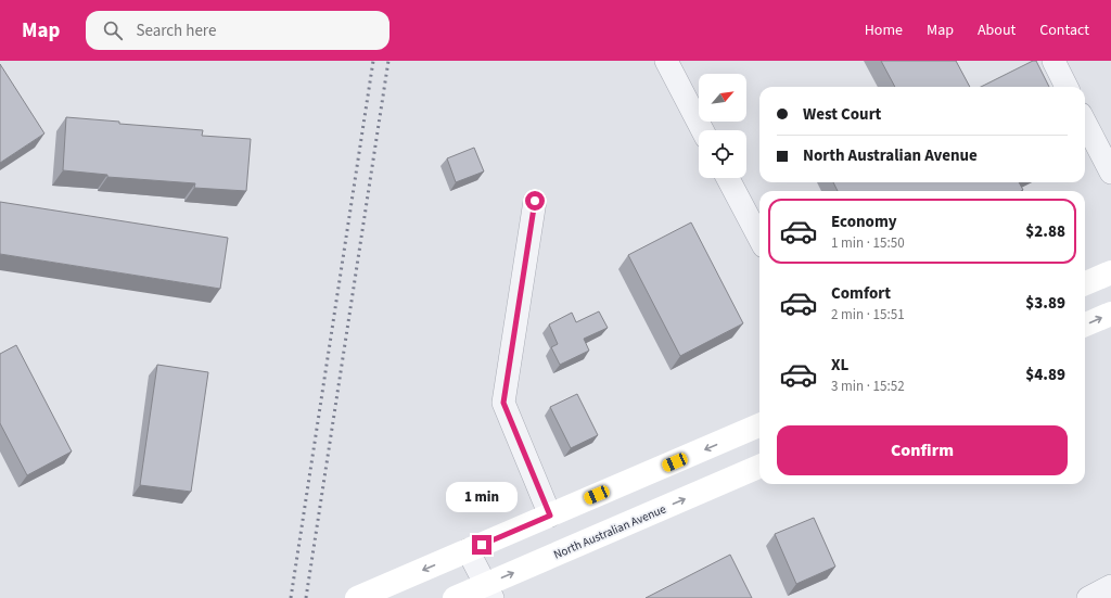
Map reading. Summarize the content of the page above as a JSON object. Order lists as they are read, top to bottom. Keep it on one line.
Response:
{"streets":{"main road":["North Australian Avenue"]},"north":"top right","page":{"header":"Map","search":"Search here","nav":["Home","Map","About","Contact"],"banner":["West Court","North Australian Avenue"],"list":[{"name":"Economy","note":"1 min · 15:50","value":"$2.88"},{"name":"Comfort","note":"2 min · 15:51","value":"$3.89"},{"name":"XL","note":"3 min · 15:52","value":"$4.89"}],"buttons":"Confirm","bubble":"1 min"}}
